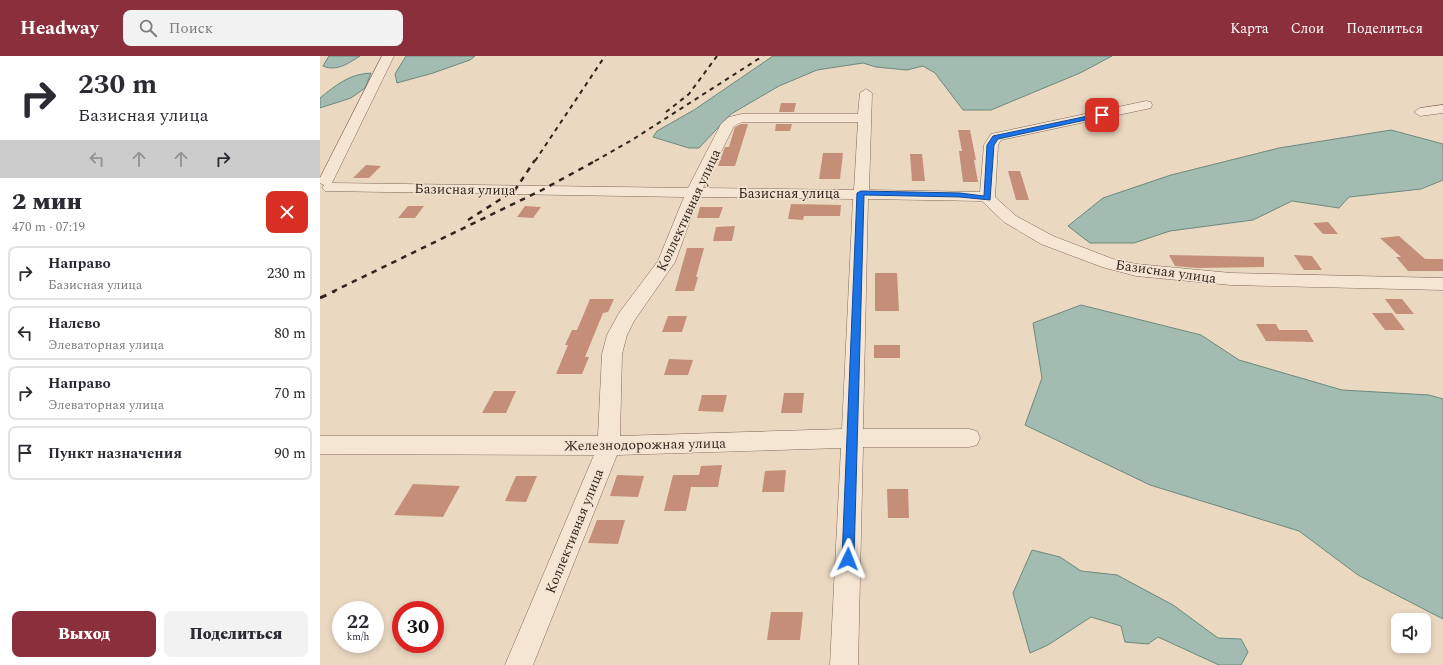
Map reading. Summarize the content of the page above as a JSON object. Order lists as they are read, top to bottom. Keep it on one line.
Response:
{"streets":{"street":["Базисная улица","Коллективная улица","Железнодорожная улица"]},"crossings":[["Базисная улица","Коллективная улица"],["Коллективная улица","Железнодорожная улица"]],"page":{"header":"Headway","search":"Поиск","nav":["Карта","Слои","Поделиться"],"turn":["230 m","Базисная улица"],"heading":["2 мин","470 m · 07:19"],"list":[{"name":"Направо","note":"Базисная улица","value":"230 m"},{"name":"Налево","note":"Элеваторная улица","value":"80 m"},{"name":"Направо","note":"Элеваторная улица","value":"70 m"},{"name":"Пункт назначения","value":"90 m"}],"speed":"22 km/h","limit":"30","buttons":["Выход","Поделиться"]}}
